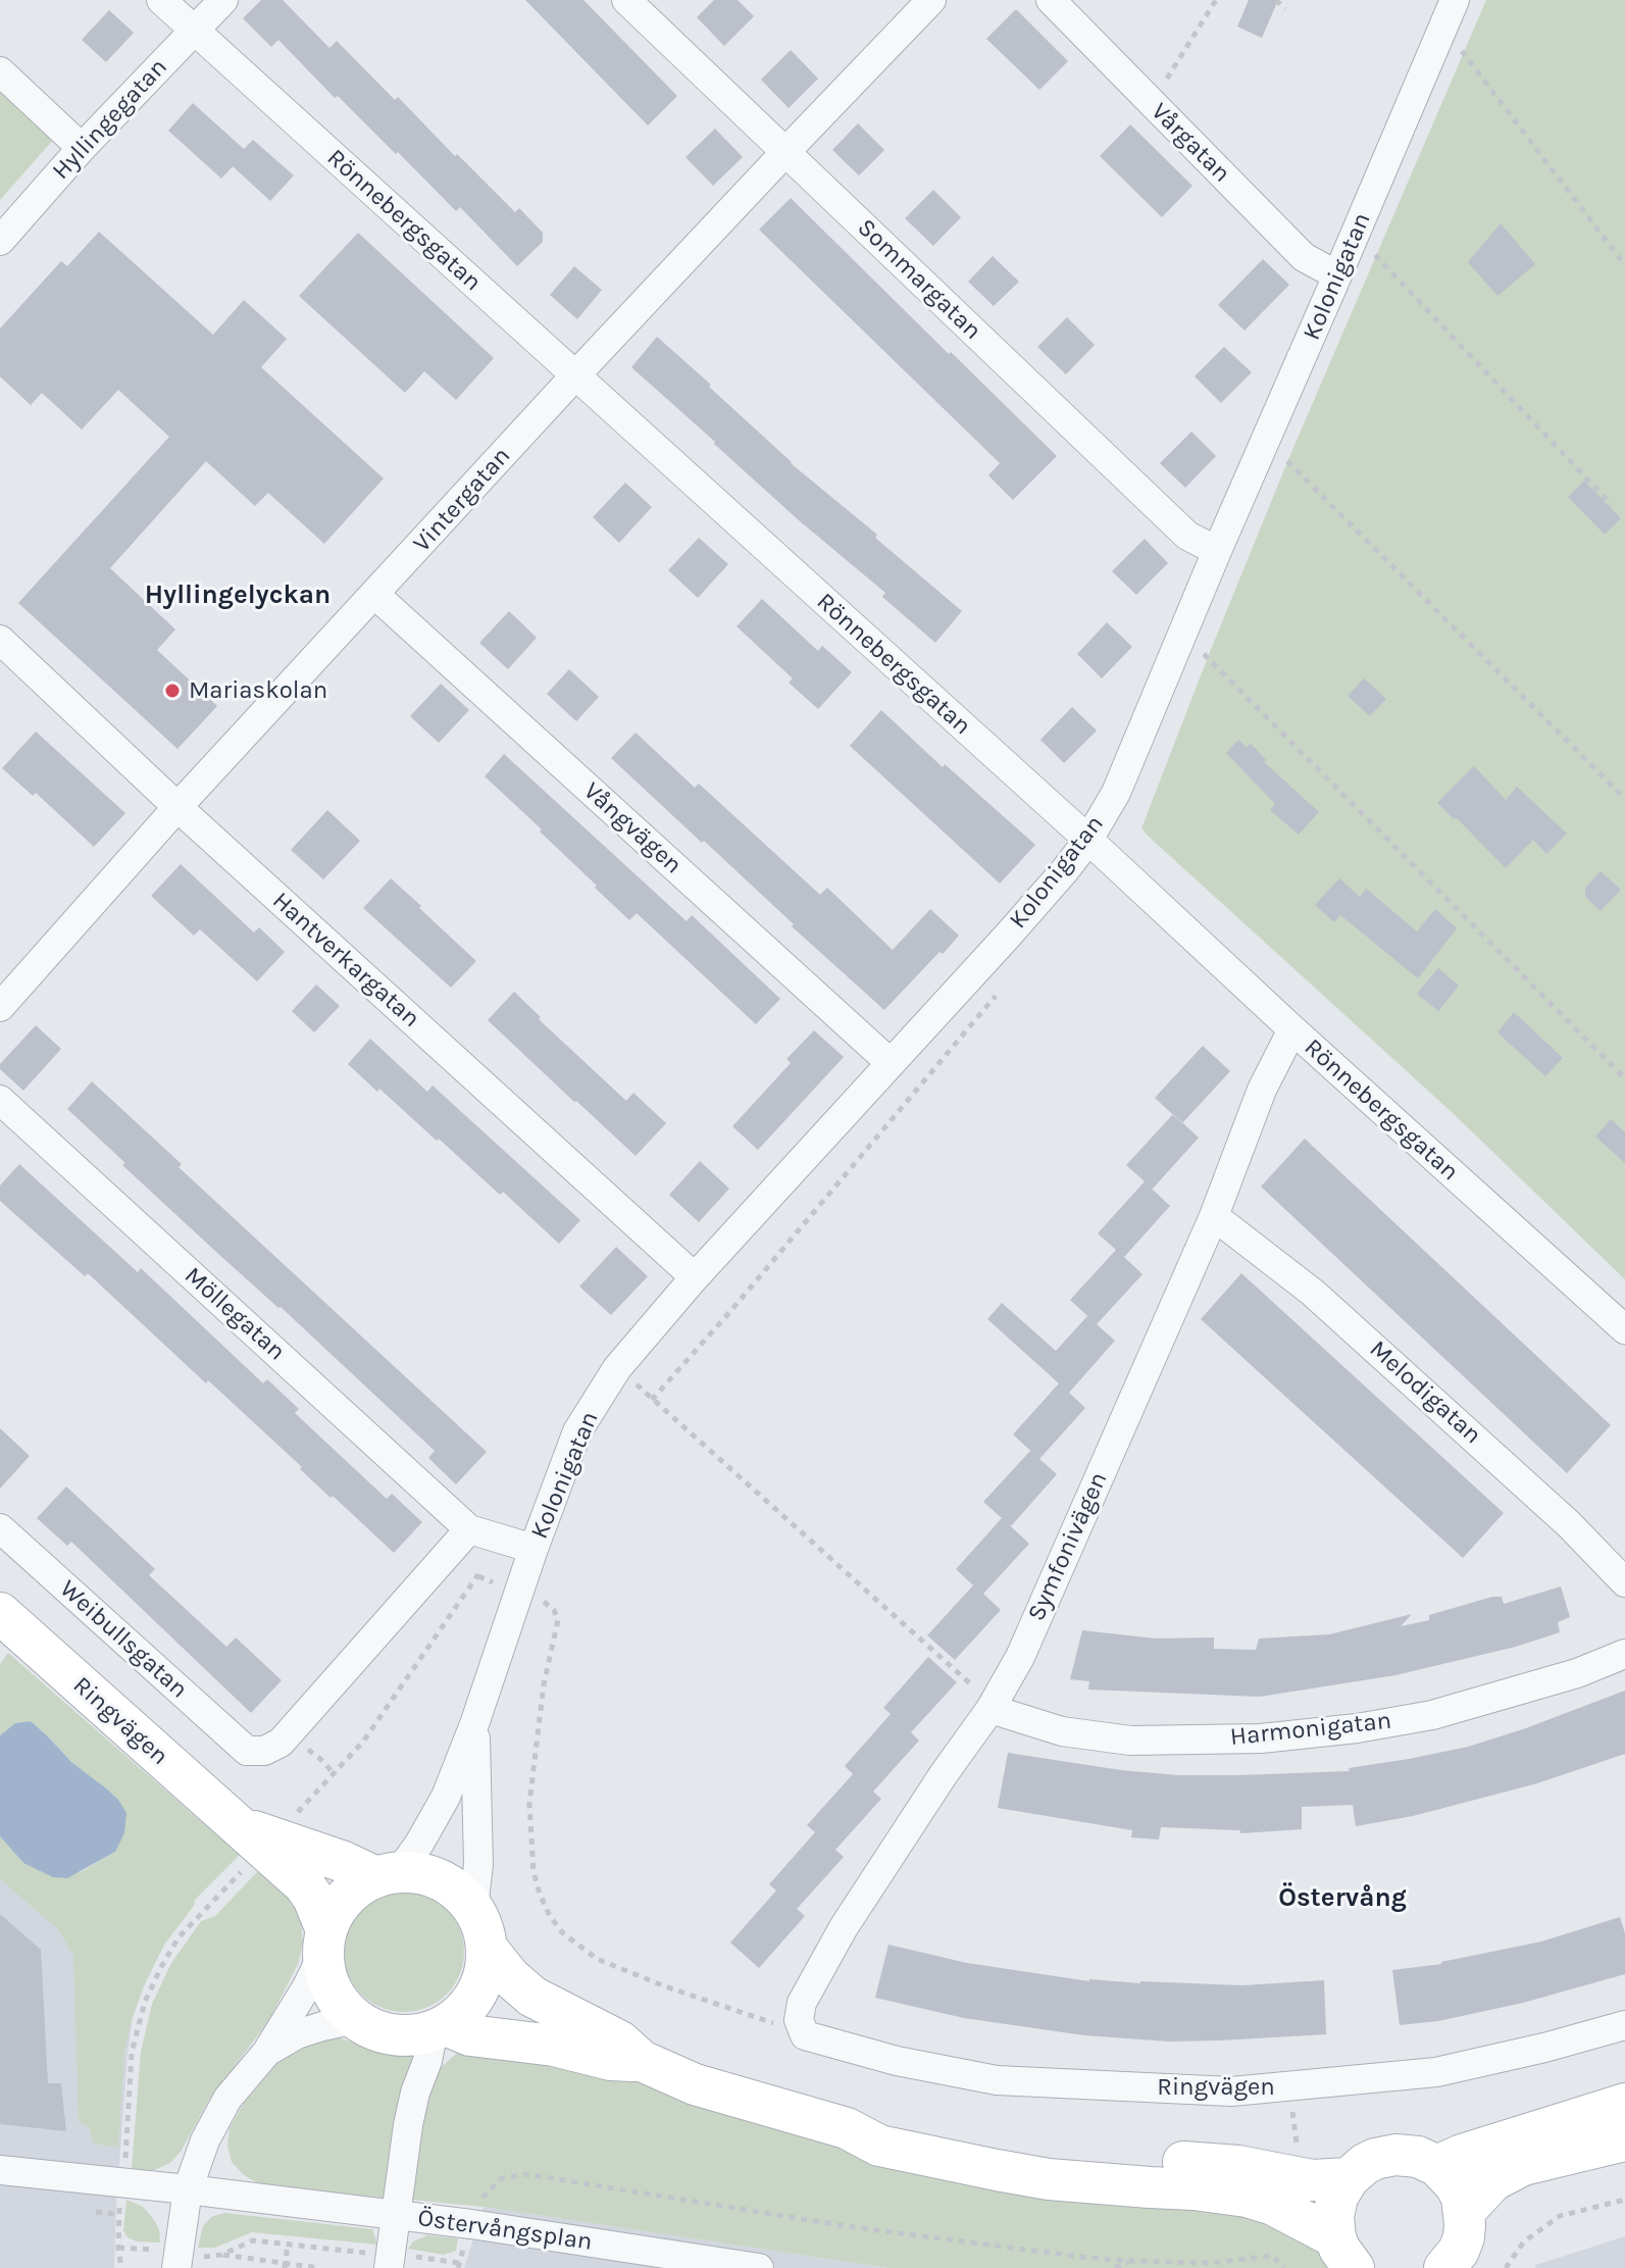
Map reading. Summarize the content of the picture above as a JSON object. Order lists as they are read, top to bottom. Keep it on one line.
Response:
{"streets":{"main road":["Ringvägen"],"street":["Hyllingegatan","Vårgatan","Rönnebergsgatan","Kolonigatan","Sommargatan","Vintergatan","Vångvägen","Hantverkargatan","Möllegatan","Melodigatan","Symfonivägen","Weibullsgatan","Harmonigatan","Östervångsplan"]},"crossings":[["Hyllingegatan","Rönnebergsgatan"],["Vårgatan","Kolonigatan"],["Rönnebergsgatan","Kolonigatan"],["Rönnebergsgatan","Vintergatan"],["Rönnebergsgatan","Symfonivägen"],["Kolonigatan","Sommargatan"],["Kolonigatan","Vångvägen"],["Kolonigatan","Hantverkargatan"],["Kolonigatan","Möllegatan"],["Kolonigatan","Weibullsgatan"],["Kolonigatan","Ringvägen"],["Kolonigatan","Östervångsplan"],["Sommargatan","Vintergatan"],["Vintergatan","Vångvägen"],["Vintergatan","Hantverkargatan"],["Möllegatan","Weibullsgatan"],["Melodigatan","Symfonivägen"],["Symfonivägen","Ringvägen"],["Symfonivägen","Harmonigatan"],["Ringvägen","Östervångsplan"]],"districts":["Hyllingelyckan","Östervång"],"places":["Mariaskolan"]}
